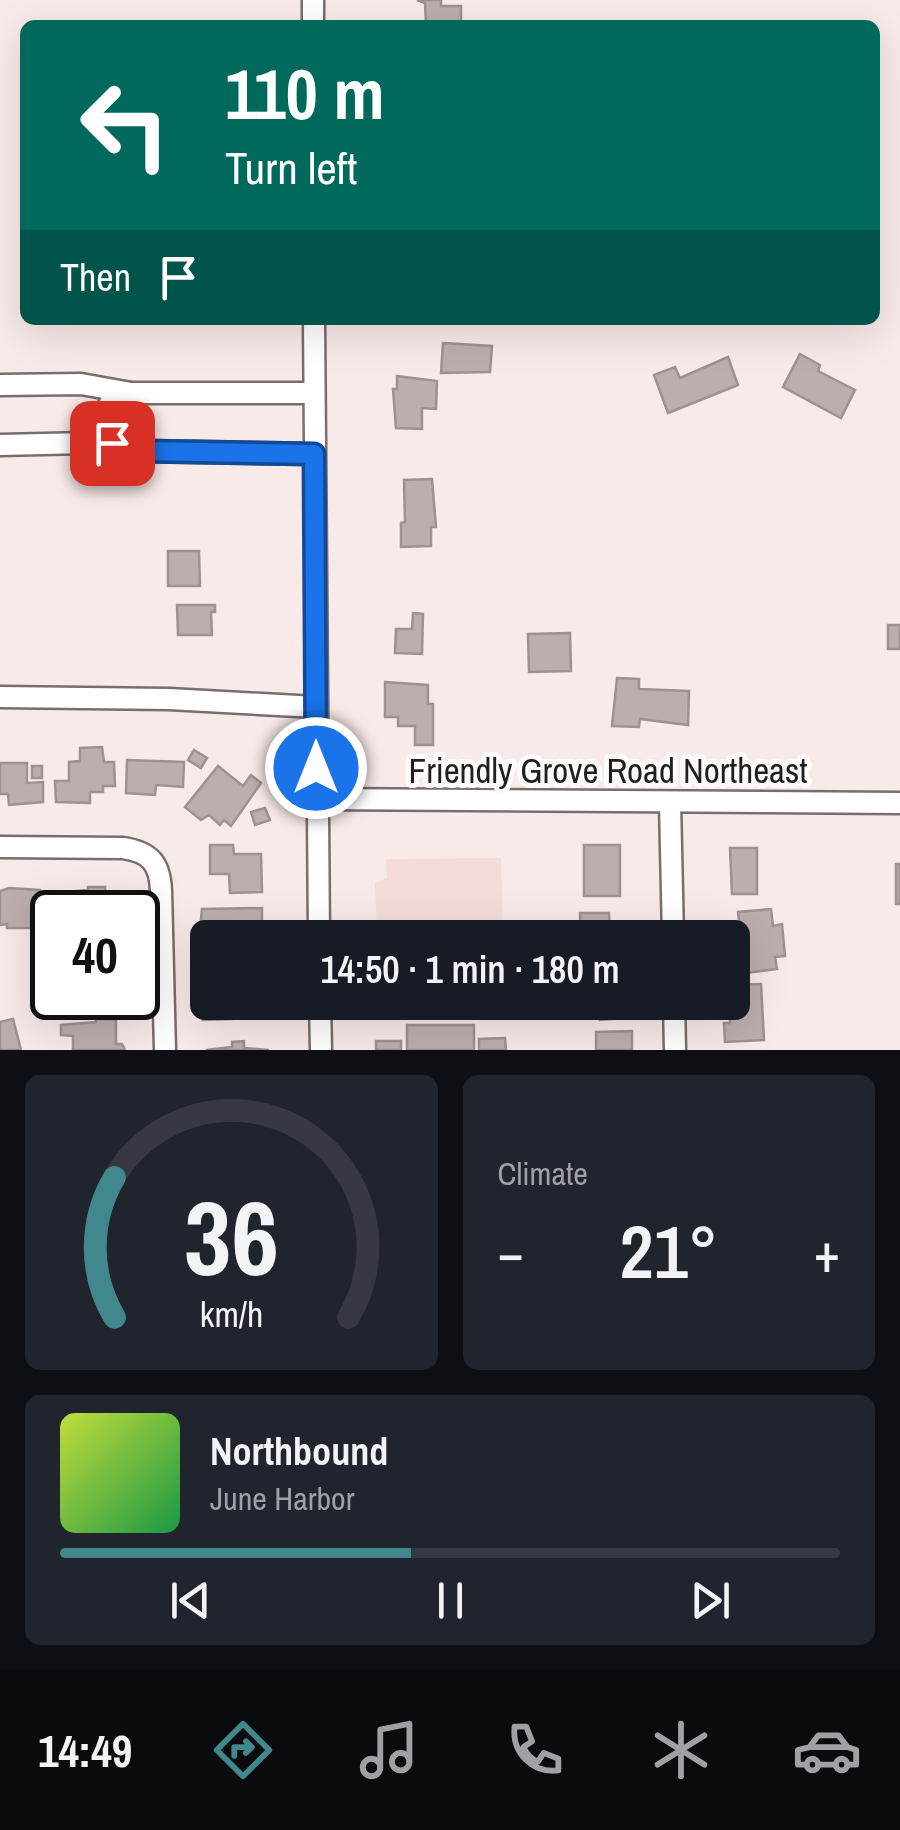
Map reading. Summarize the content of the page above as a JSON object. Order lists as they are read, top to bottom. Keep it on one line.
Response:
{"streets":{"street":["Friendly Grove Road Northeast"]},"page":{"turn":["110 m","Turn left"],"then":"Then","limit":"40","trip":"14:50 · 1 min · 180 m","tile":"Climate","heat":["−","21°","+"],"song":["Northbound","June Harbor"],"tabs":"14:49","gauge":["36","km/h"]}}
